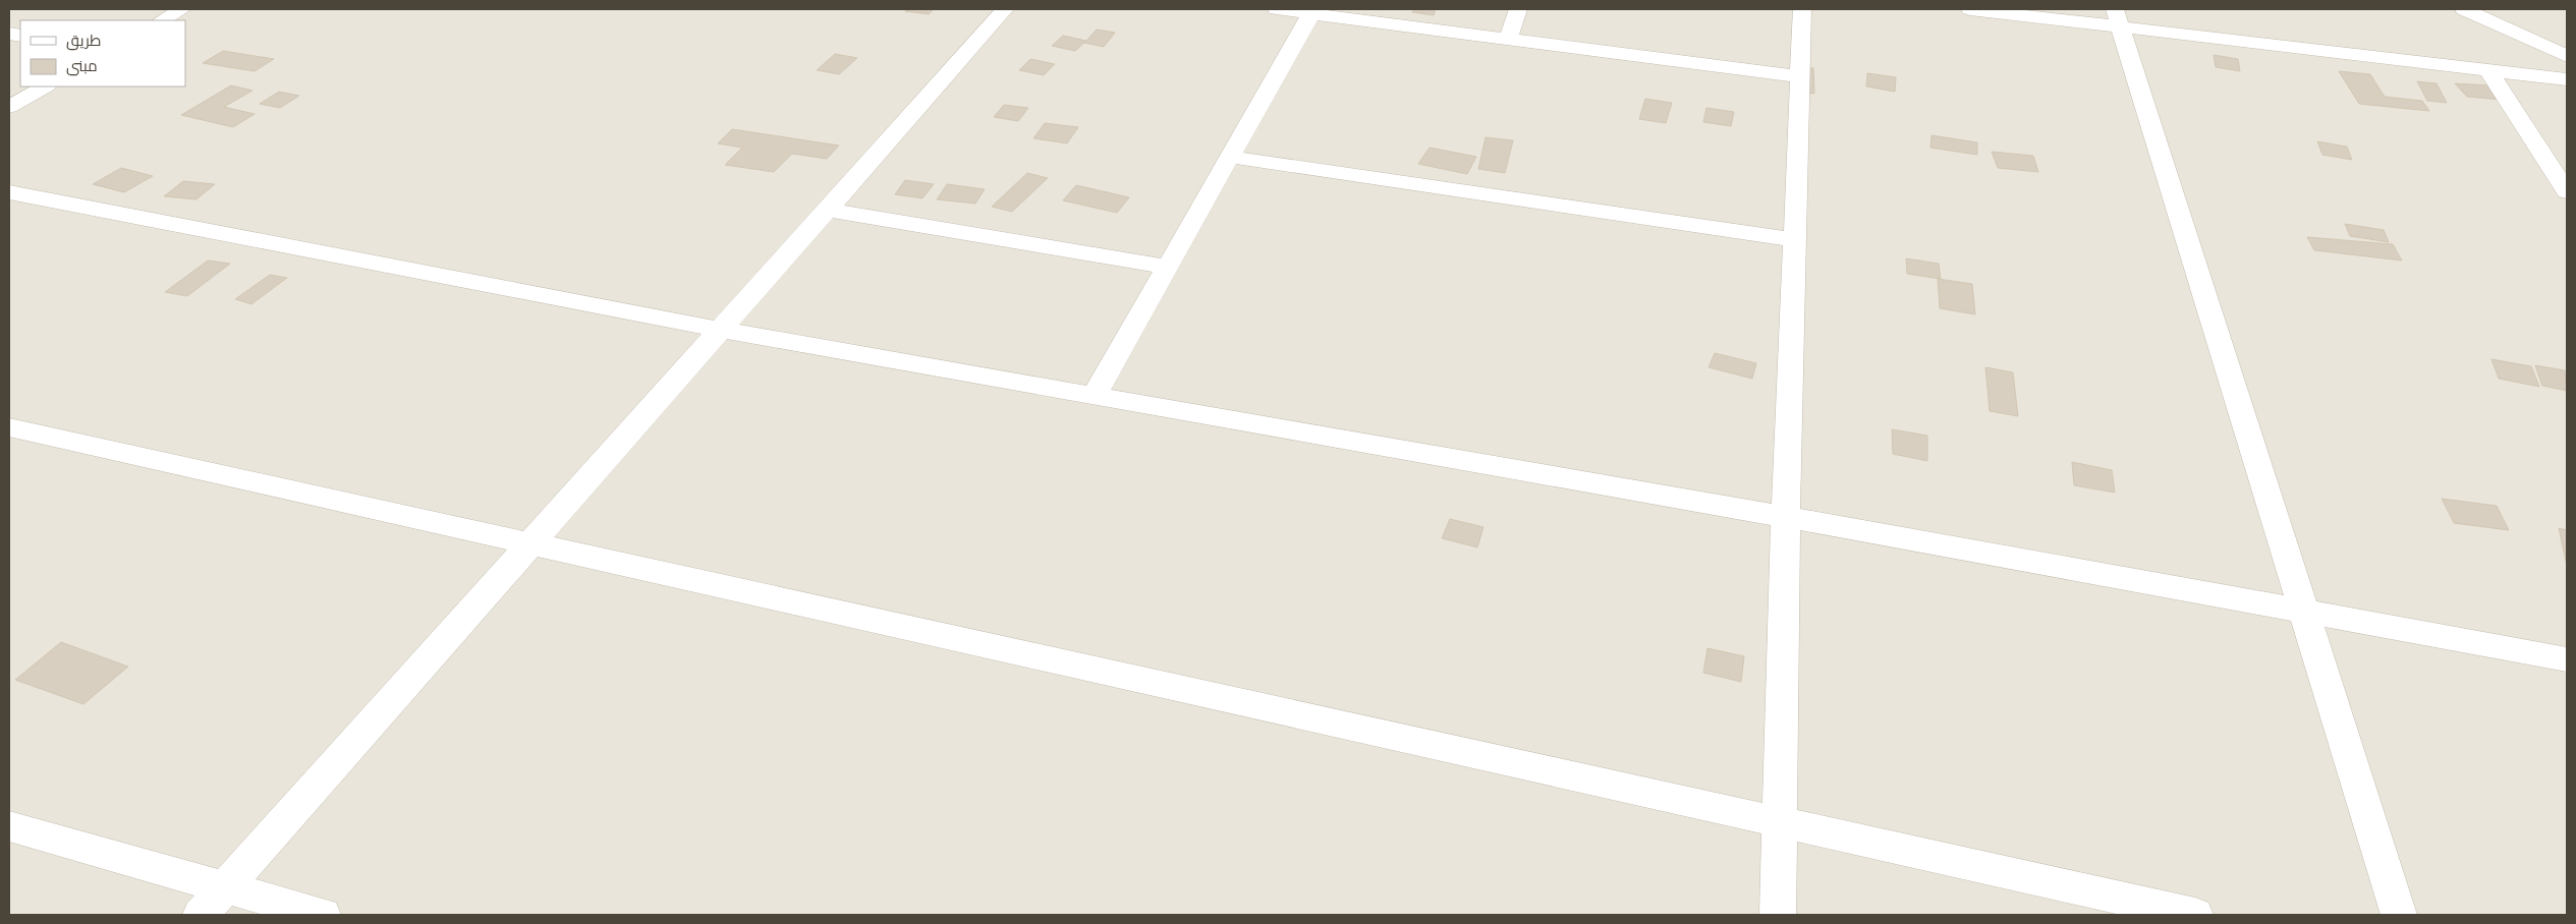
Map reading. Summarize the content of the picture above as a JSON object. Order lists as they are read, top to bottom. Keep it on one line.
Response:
{"legend":["طريق","مبنى"]}
